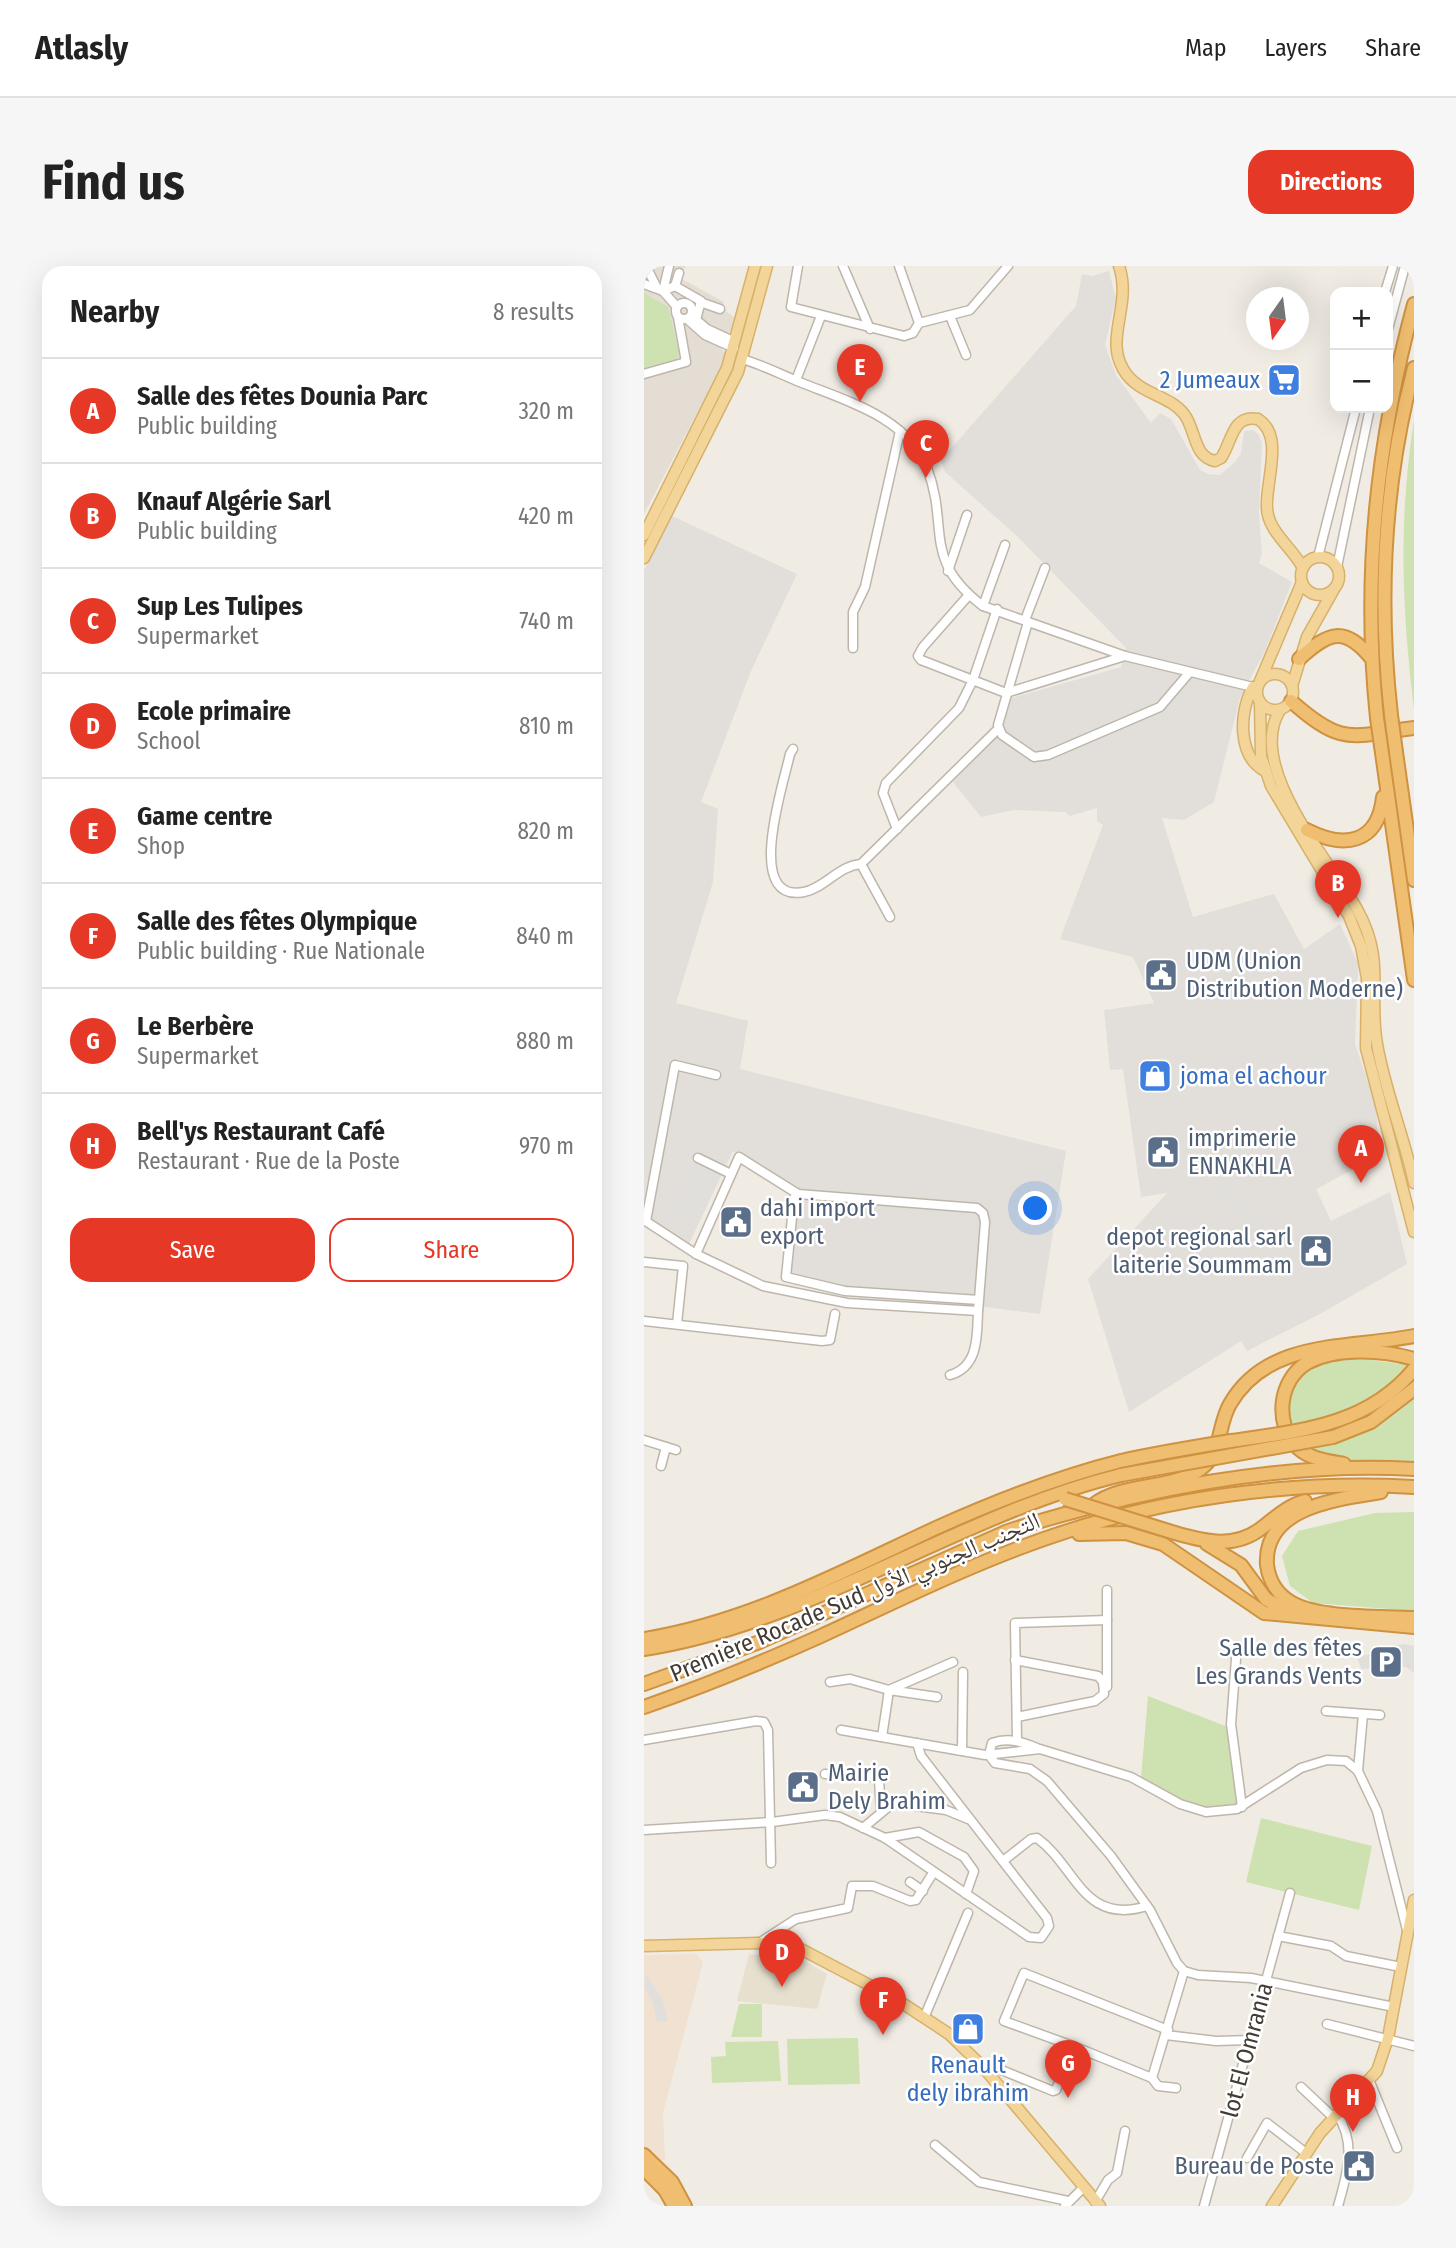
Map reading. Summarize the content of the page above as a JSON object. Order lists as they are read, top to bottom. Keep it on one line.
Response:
{"streets":{"highway":["Première Rocade Sud التجنب الجنوبي الأول"],"street":["lot El Omrania"]},"places":{"supermarket":["2 Jumeaux"],"public building":["UDM (Union Distribution Moderne)","imprimerie ENNAKHLA","dahi import export","depot regional sarl laiterie Soummam","Mairie Dely Brahim","Bureau de Poste"],"shop":["joma el achour","Renault dely ibrahim"],"parking":["Salle des fêtes Les Grands Vents"]},"north":"bottom","page":{"header":"Atlasly","nav":["Map","Layers","Share"],"buttons":["Directions",["Save","Share"]],"title":"Find us","heading":["Nearby","8 results"],"map_buttons":["+","−"],"pins":["E","C","B","A","D","F","G","H"],"list":[{"mark":"A","name":"Salle des fêtes Dounia Parc","note":"Public building","value":"320 m"},{"mark":"B","name":"Knauf Algérie Sarl","note":"Public building","value":"420 m"},{"mark":"C","name":"Sup Les Tulipes","note":"Supermarket","value":"740 m"},{"mark":"D","name":"Ecole primaire","note":"School","value":"810 m"},{"mark":"E","name":"Game centre","note":"Shop","value":"820 m"},{"mark":"F","name":"Salle des fêtes Olympique","note":"Public building · Rue Nationale","value":"840 m"},{"mark":"G","name":"Le Berbère","note":"Supermarket","value":"880 m"},{"mark":"H","name":"Bell'ys Restaurant Café","note":"Restaurant · Rue de la Poste","value":"970 m"}]}}
